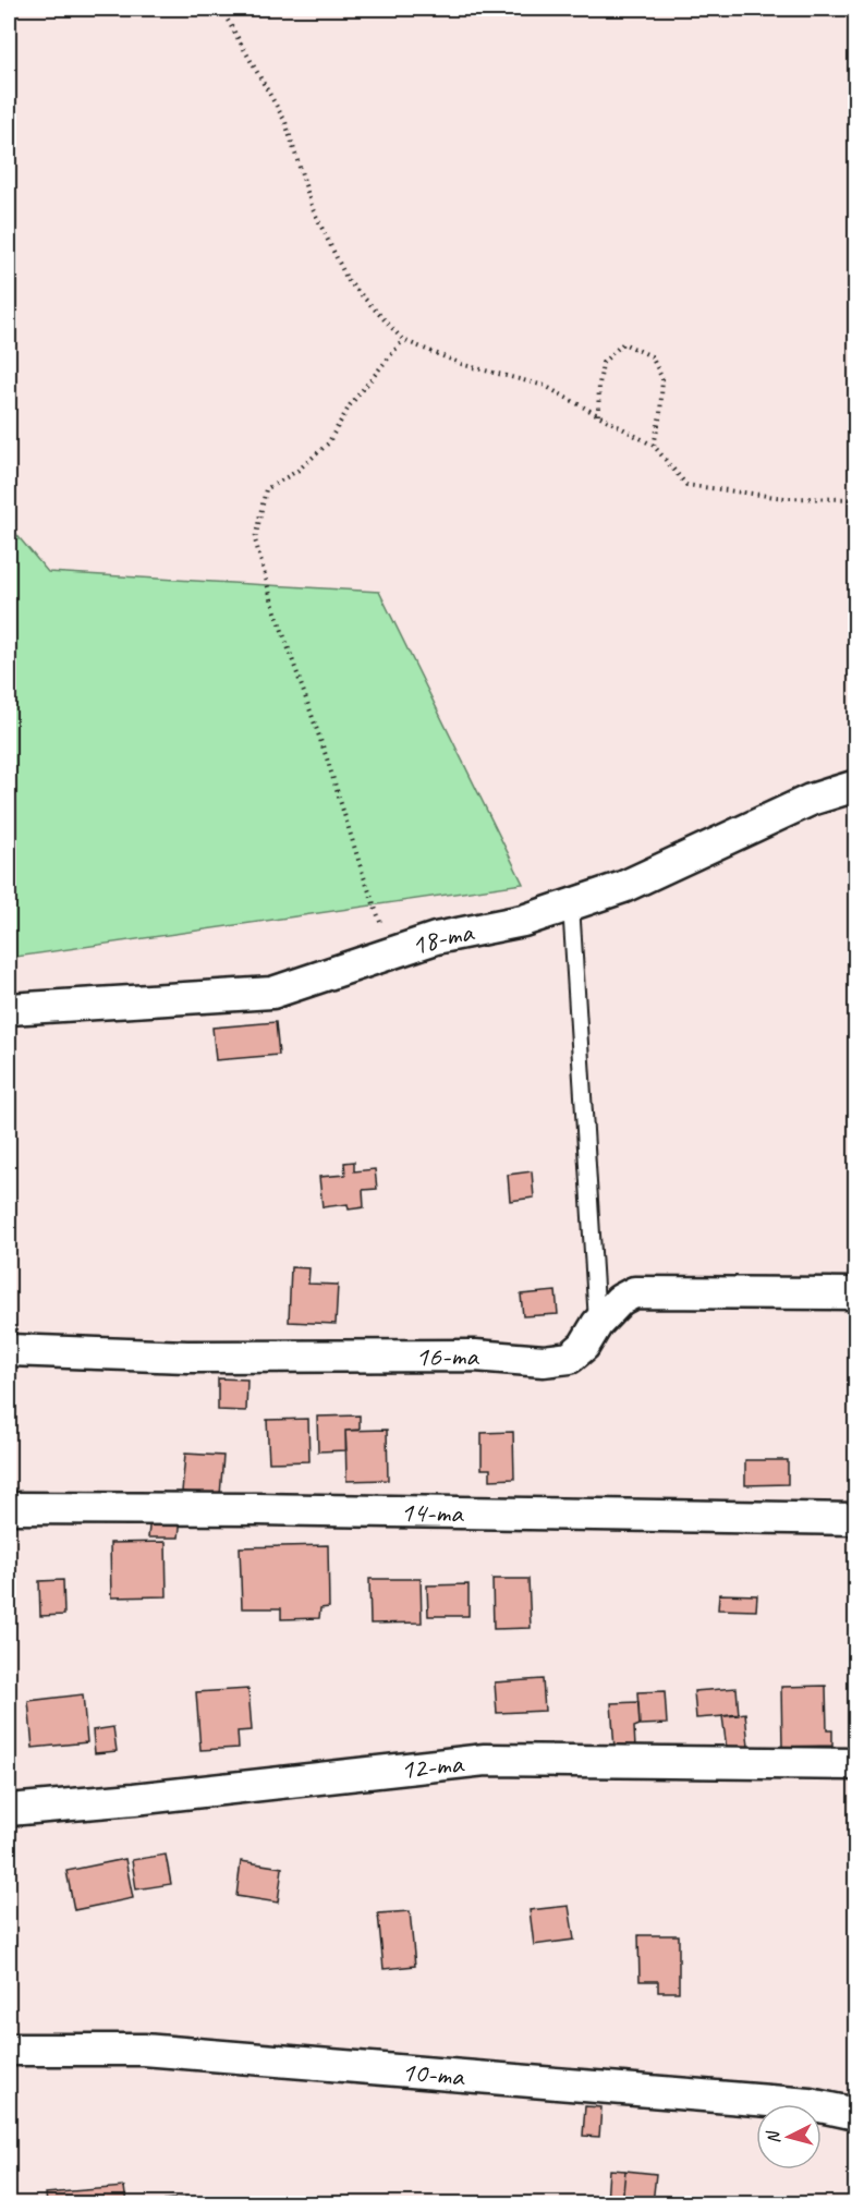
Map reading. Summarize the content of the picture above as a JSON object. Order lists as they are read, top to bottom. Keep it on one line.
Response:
{"streets":{"street":["18-та","16-та","14-та","12-та","10-та"]},"north":"left"}
